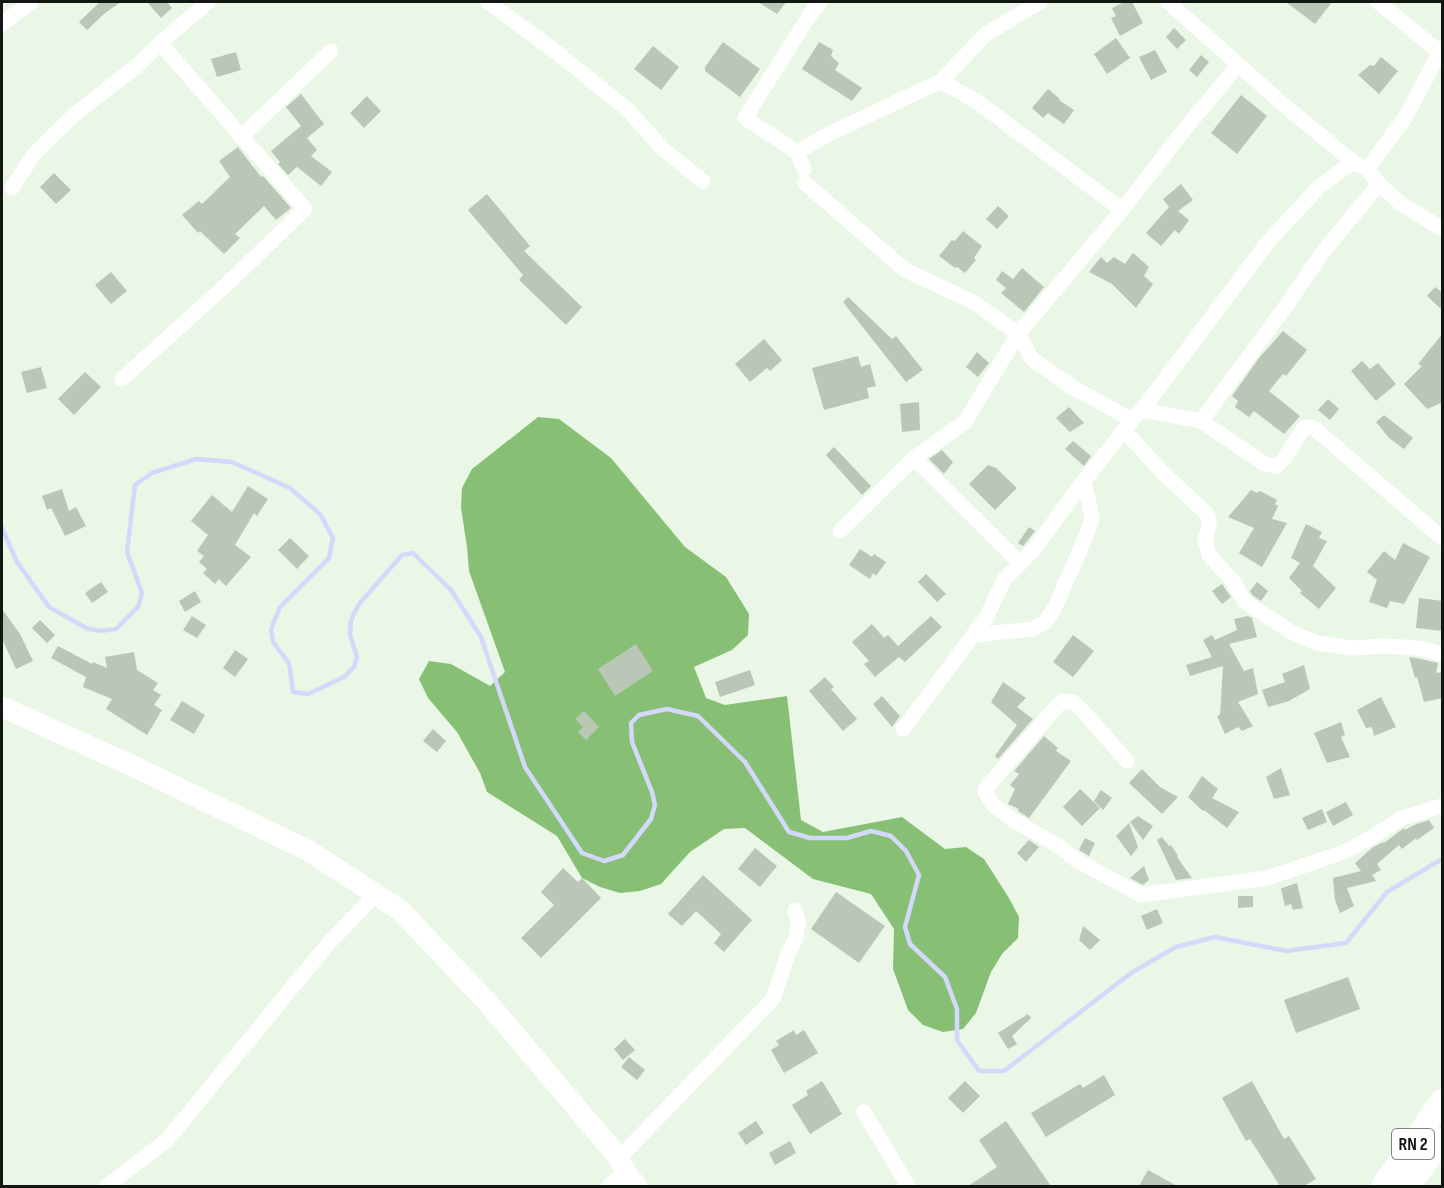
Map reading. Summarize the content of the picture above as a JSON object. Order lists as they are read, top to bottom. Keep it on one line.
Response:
{"streets":{"main road":["RN 2"]}}
